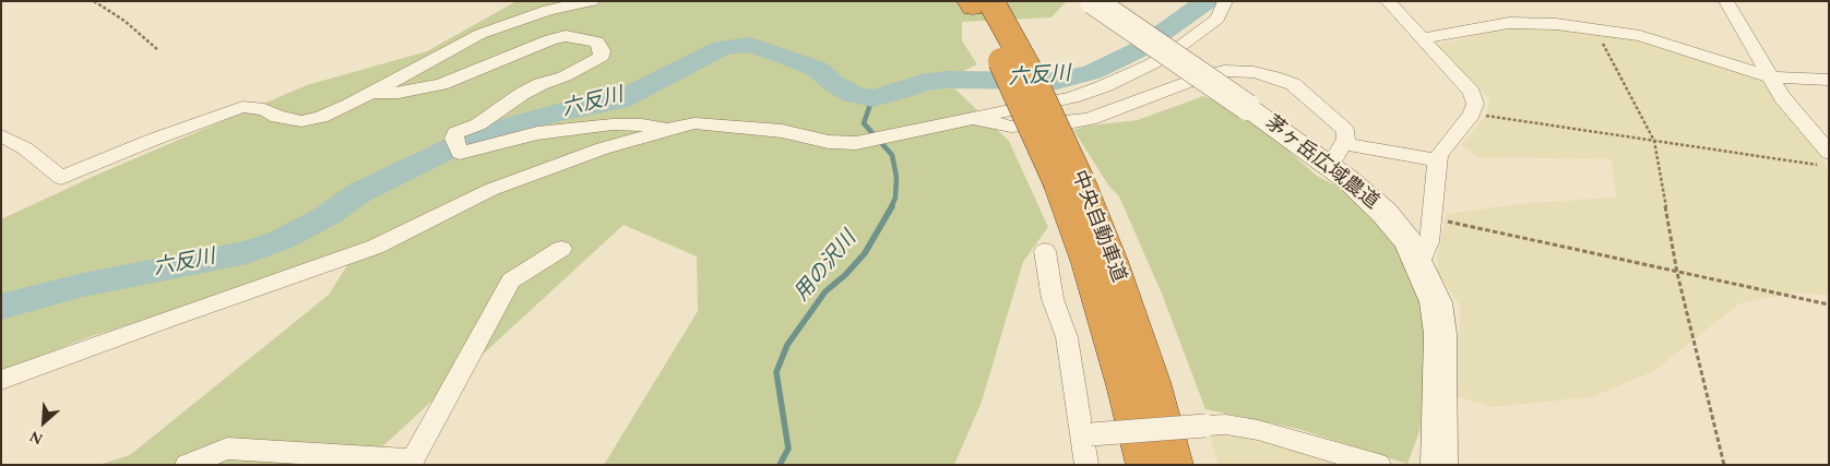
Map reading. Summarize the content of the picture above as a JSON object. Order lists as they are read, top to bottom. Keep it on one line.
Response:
{"streets":{"highway":["中央自動車道"],"street":["茅ヶ岳広域農道"]},"water":["六反川","用の沢川"],"north":"bottom left"}
